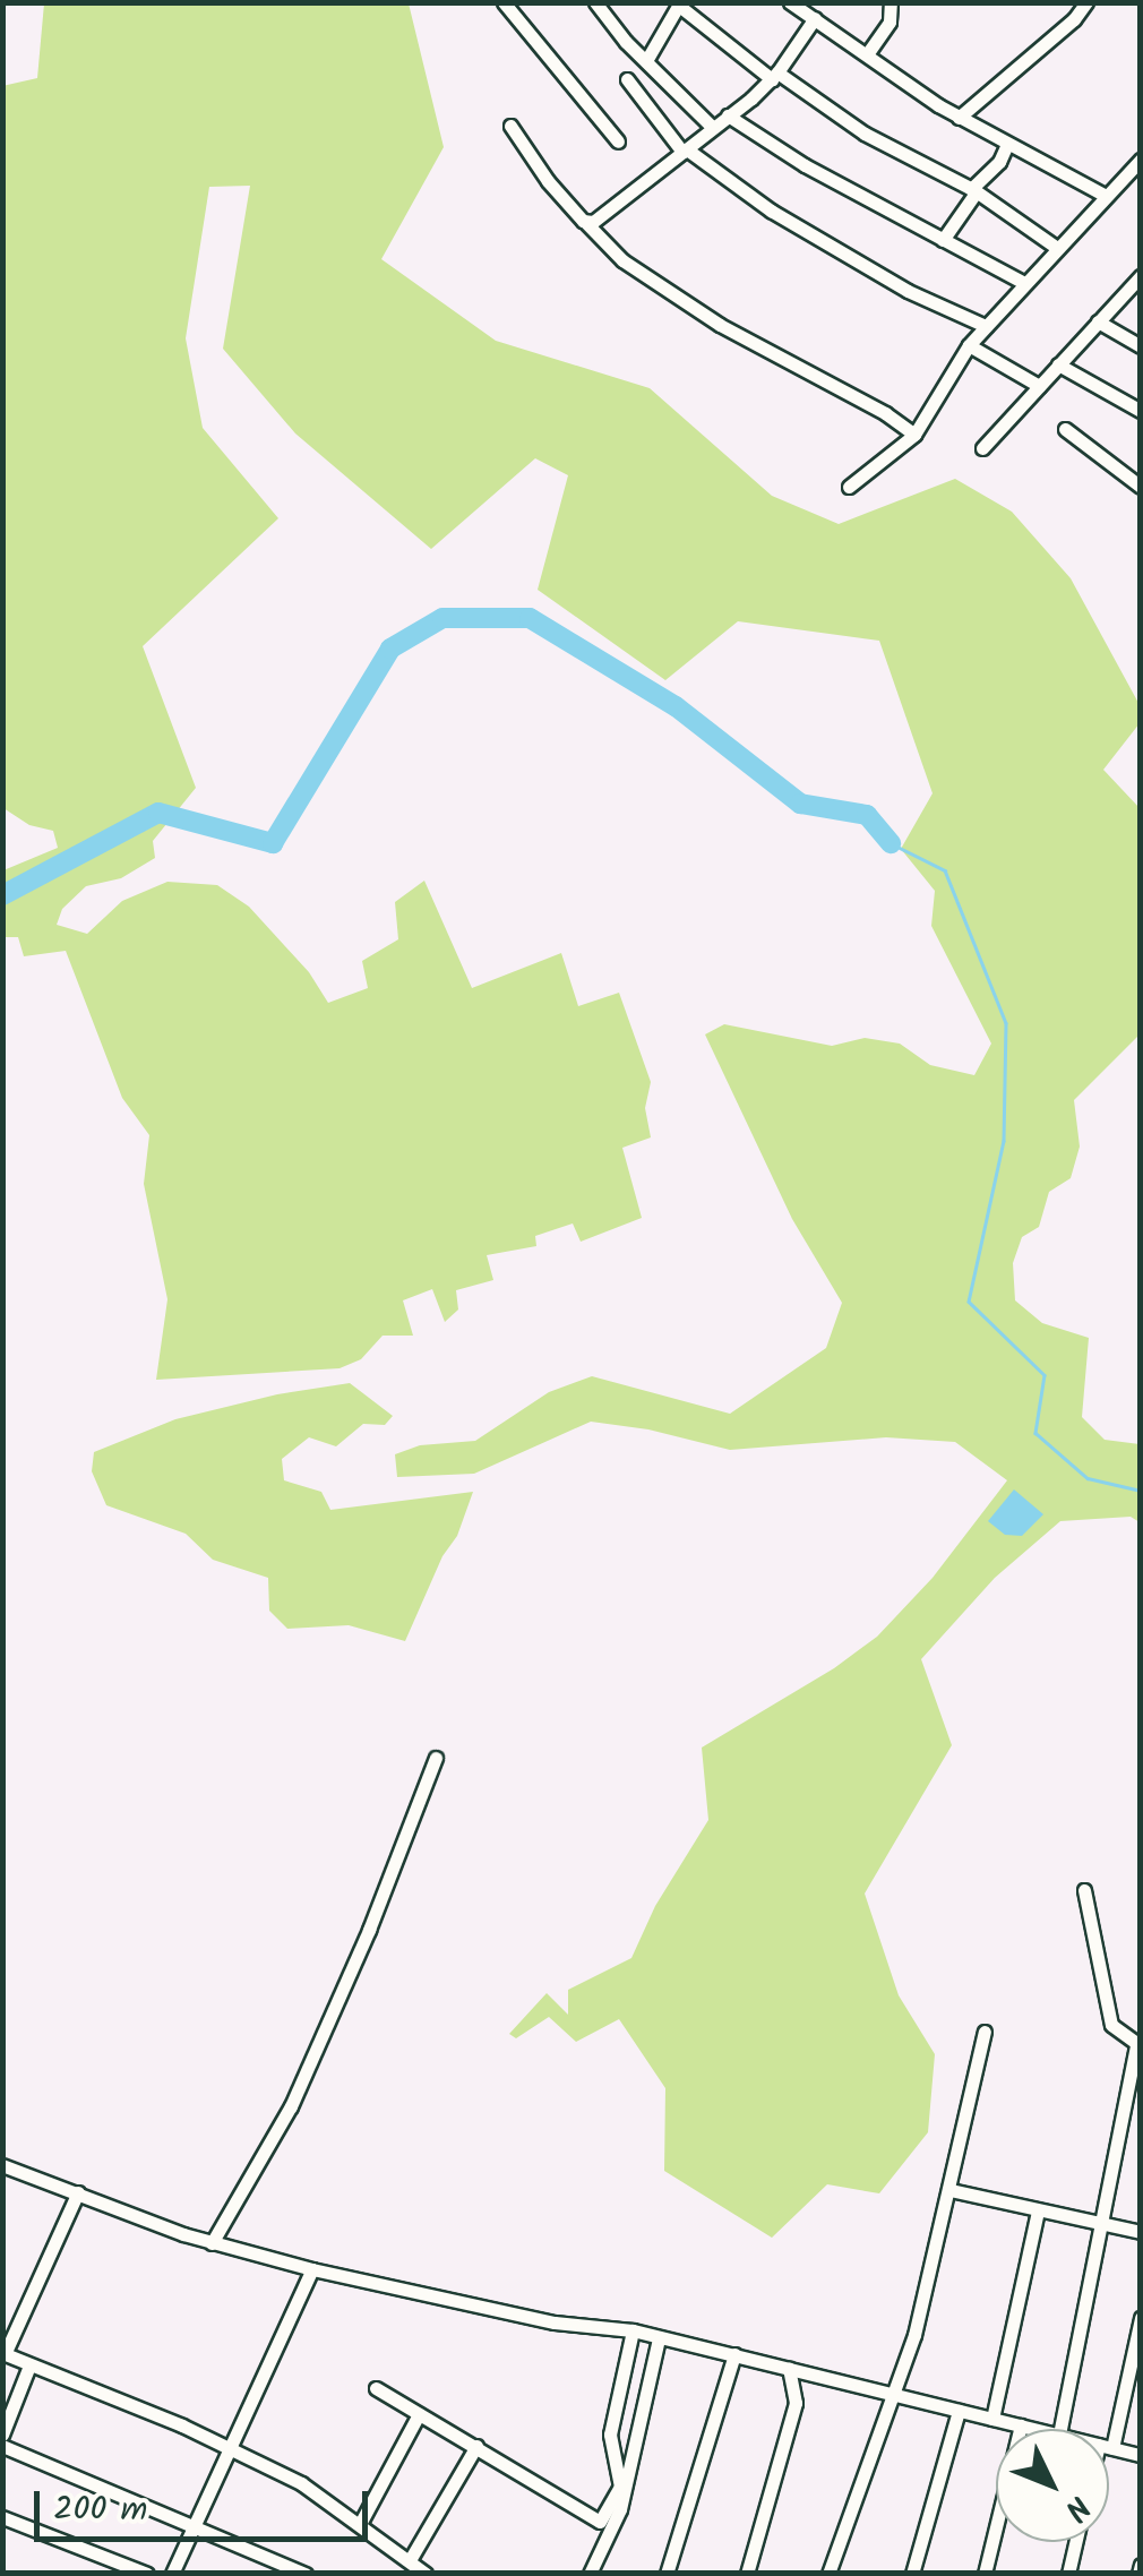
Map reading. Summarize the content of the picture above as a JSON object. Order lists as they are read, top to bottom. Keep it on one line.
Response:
{"scale_bar":"200 m","north":"bottom right"}
